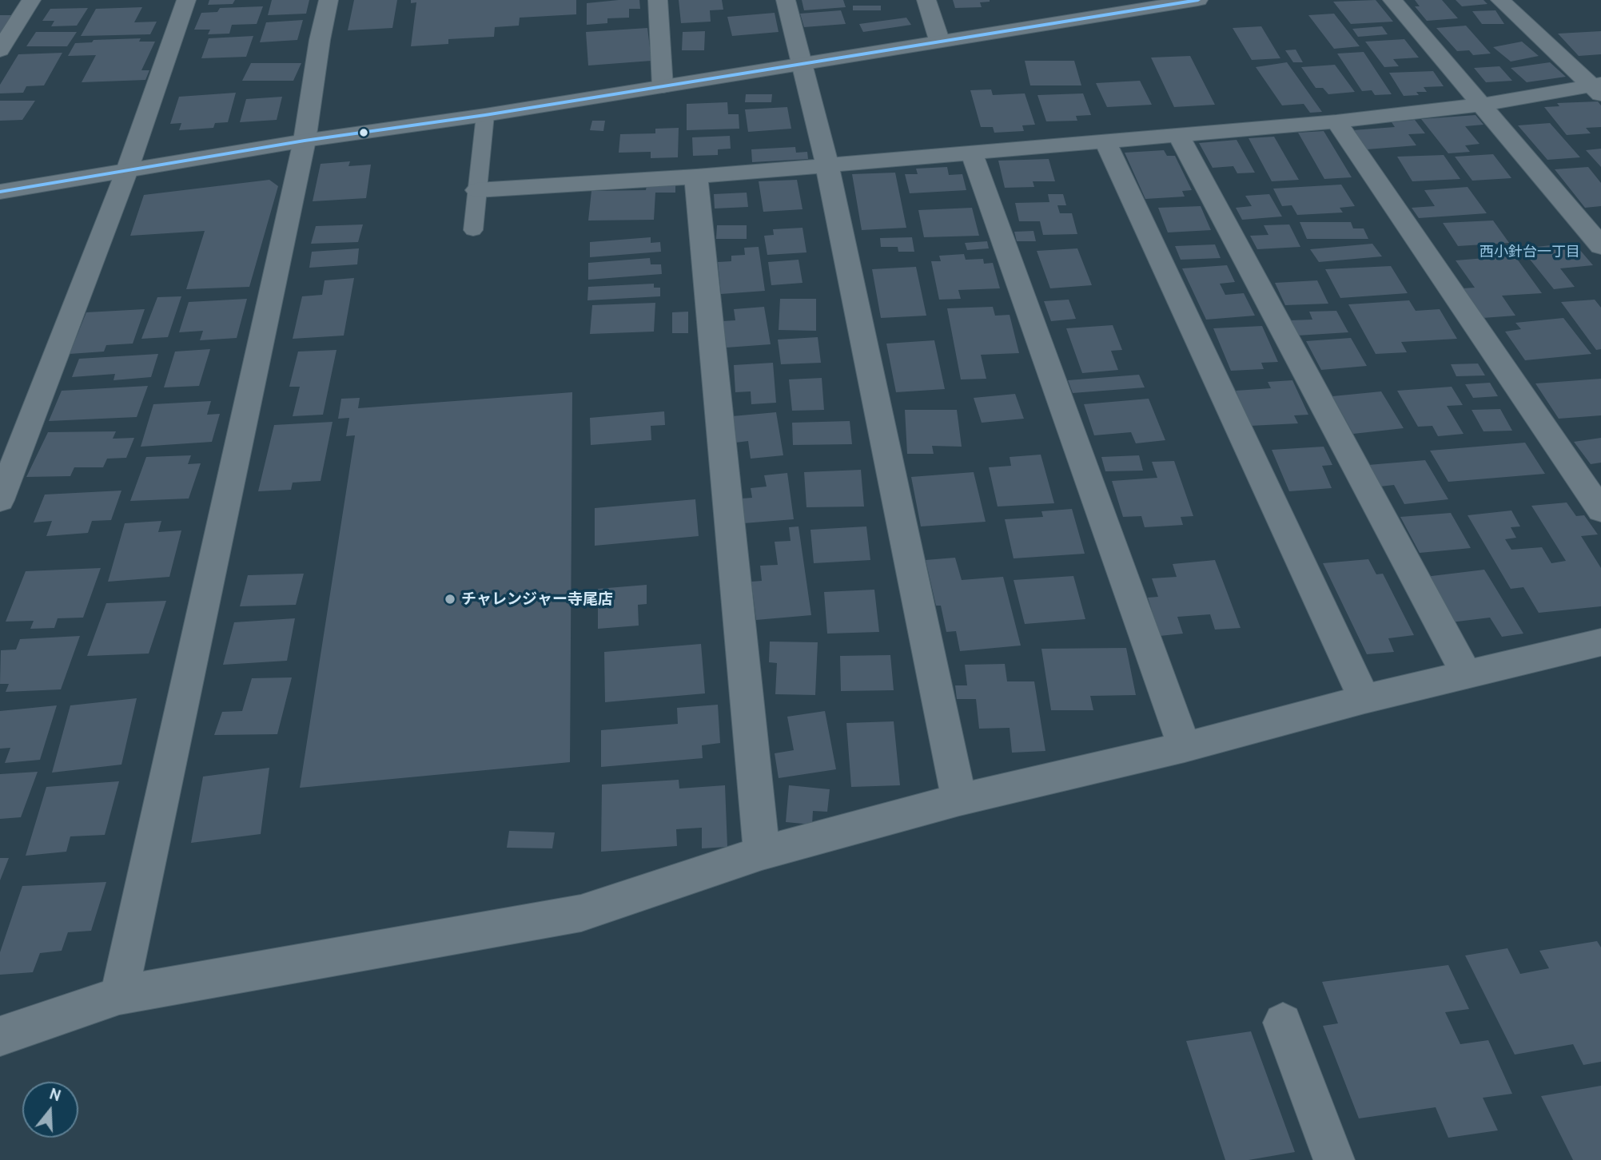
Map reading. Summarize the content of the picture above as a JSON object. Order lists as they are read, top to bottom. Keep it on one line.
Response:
{"districts":["西小針台一丁目"],"places":["チャレンジャー寺尾店"],"north":"top"}
